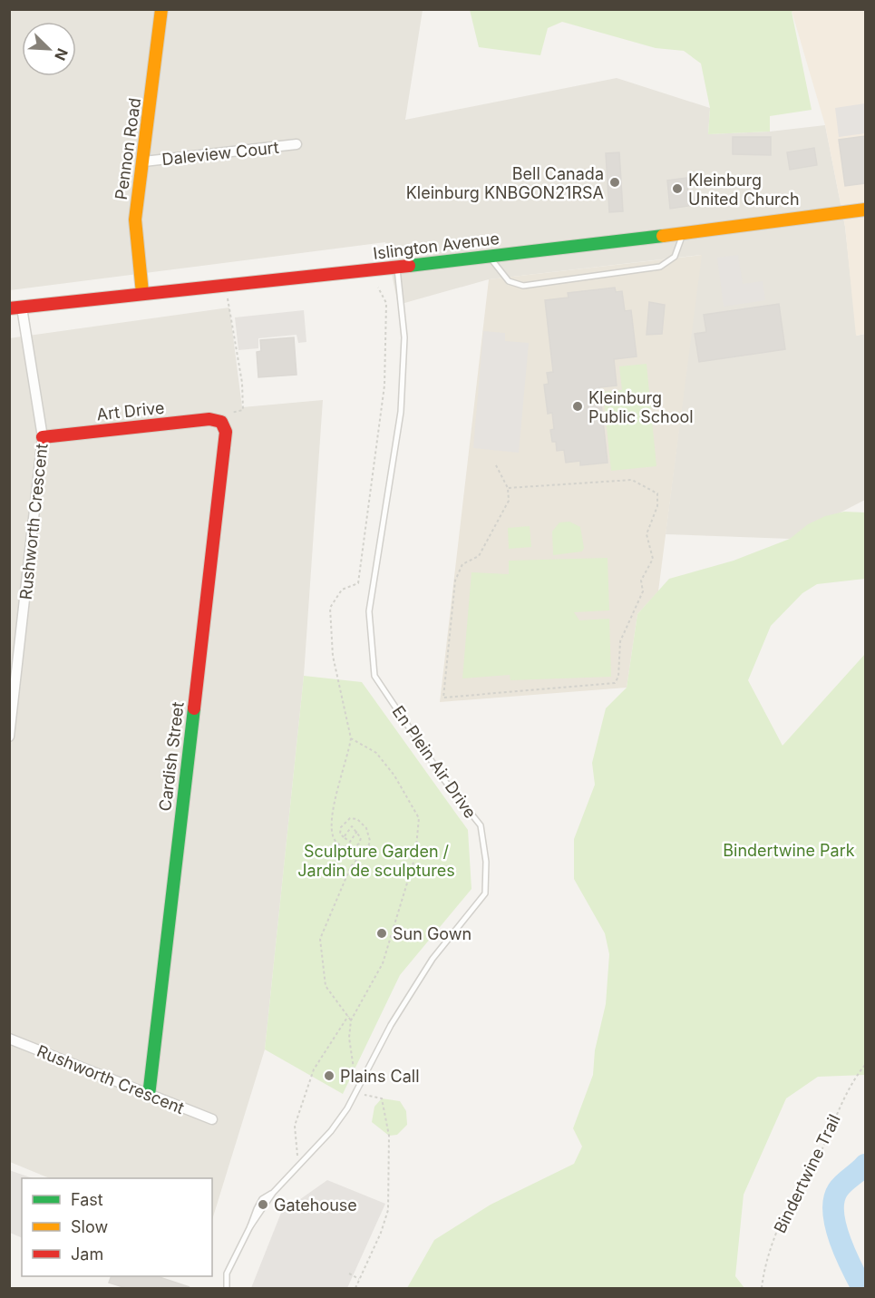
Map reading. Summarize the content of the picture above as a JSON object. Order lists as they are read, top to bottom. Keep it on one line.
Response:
{"streets":{"street":["Pennon Road","Daleview Court","Islington Avenue","Art Drive","Rushworth Crescent","Cardish Street"],"lane":["En Plein Air Drive"],"path":["Bindertwine Trail"]},"crossings":[["Pennon Road","Daleview Court"],["Pennon Road","Islington Avenue"],["Islington Avenue","Rushworth Crescent"],["Islington Avenue","En Plein Air Drive"],["Art Drive","Rushworth Crescent"],["Art Drive","Cardish Street"],["Rushworth Crescent","Cardish Street"]],"parks":["Bindertwine Park","Sculpture Garden / Jardin de sculptures"],"places":["Bell Canada Kleinburg KNBGON21RSA","Kleinburg United Church","Kleinburg Public School","Sun Gown","Plains Call","Gatehouse"],"legend":["Fast","Slow","Jam"],"north":"bottom right"}
